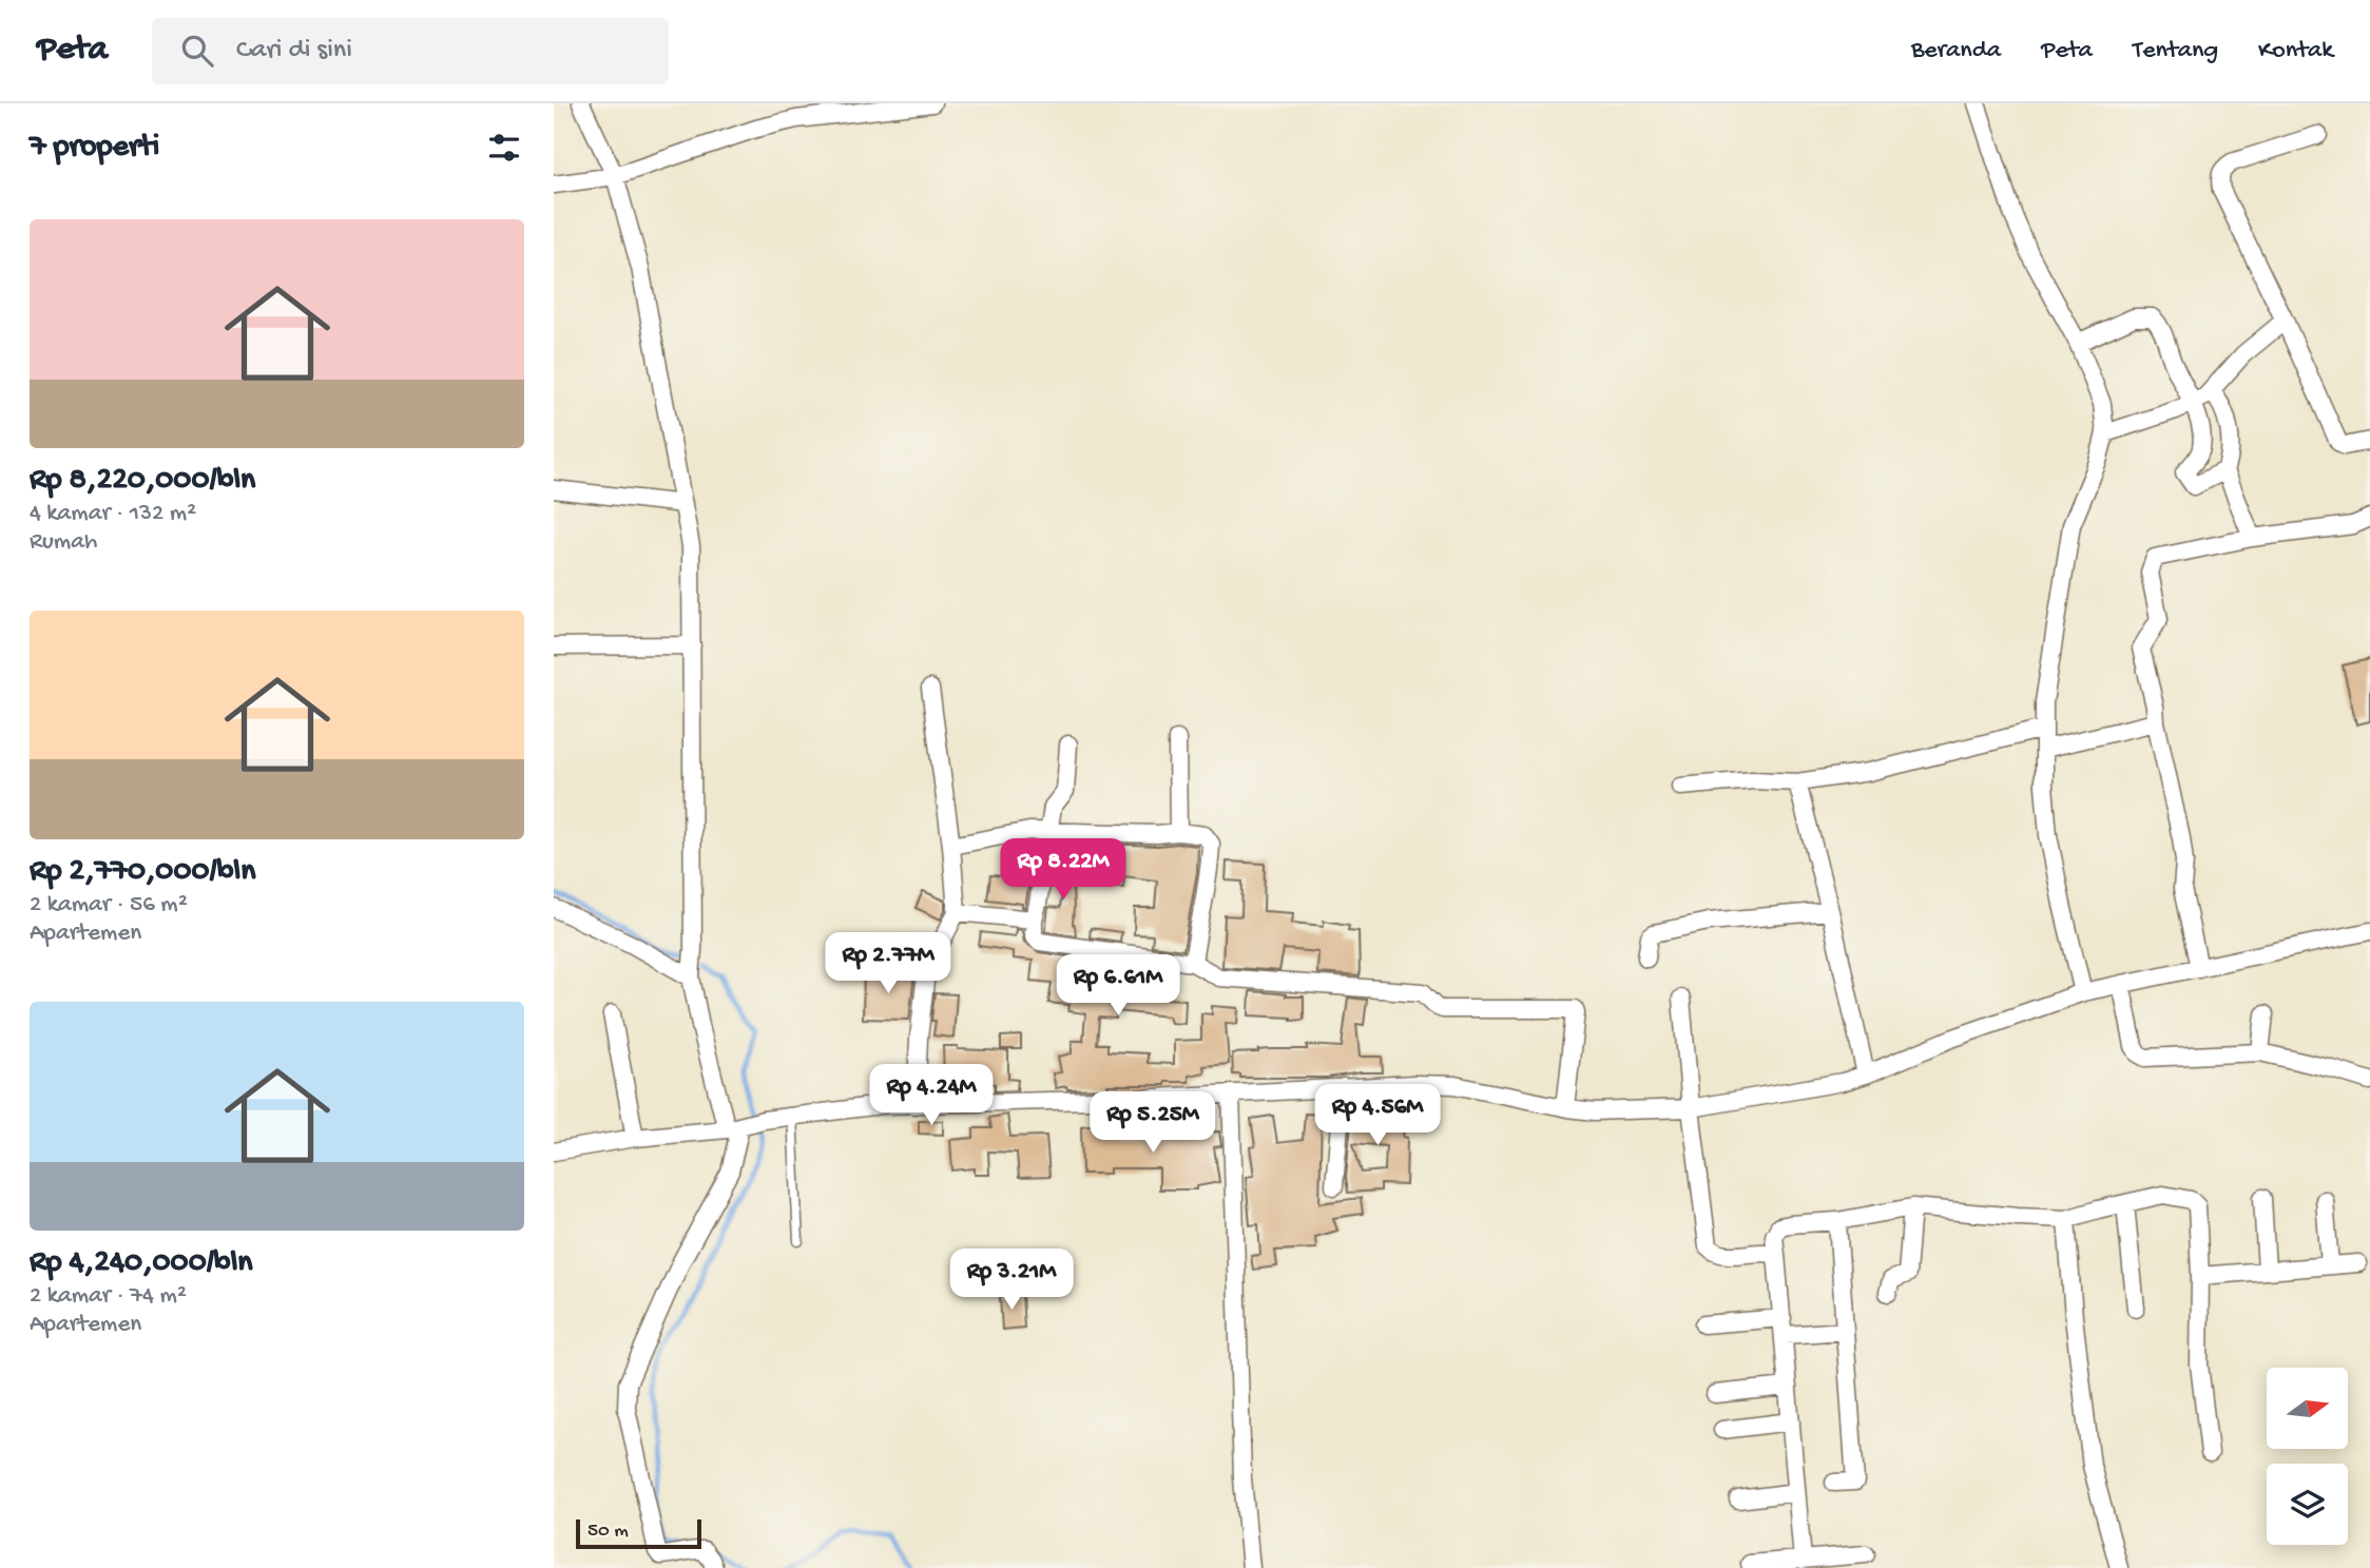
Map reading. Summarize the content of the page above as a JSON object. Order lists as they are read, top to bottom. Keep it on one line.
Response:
{"scale_bar":"50 m","north":"right","page":{"header":"Peta","search":"Cari di sini","nav":["Beranda","Peta","Tentang","Kontak"],"heading":"7 properti","list":[{"name":"Rp 8,220,000/bln","note":"4 kamar · 132 m² · Rumah"},{"name":"Rp 2,770,000/bln","note":"2 kamar · 56 m² · Apartemen"},{"name":"Rp 4,240,000/bln","note":"2 kamar · 74 m² · Apartemen"}],"price":["Rp 8.22M","Rp 2.77M","Rp 6.61M","Rp 4.24M","Rp 4.56M","Rp 5.25M","Rp 3.21M"],"scale":"50 m"}}
